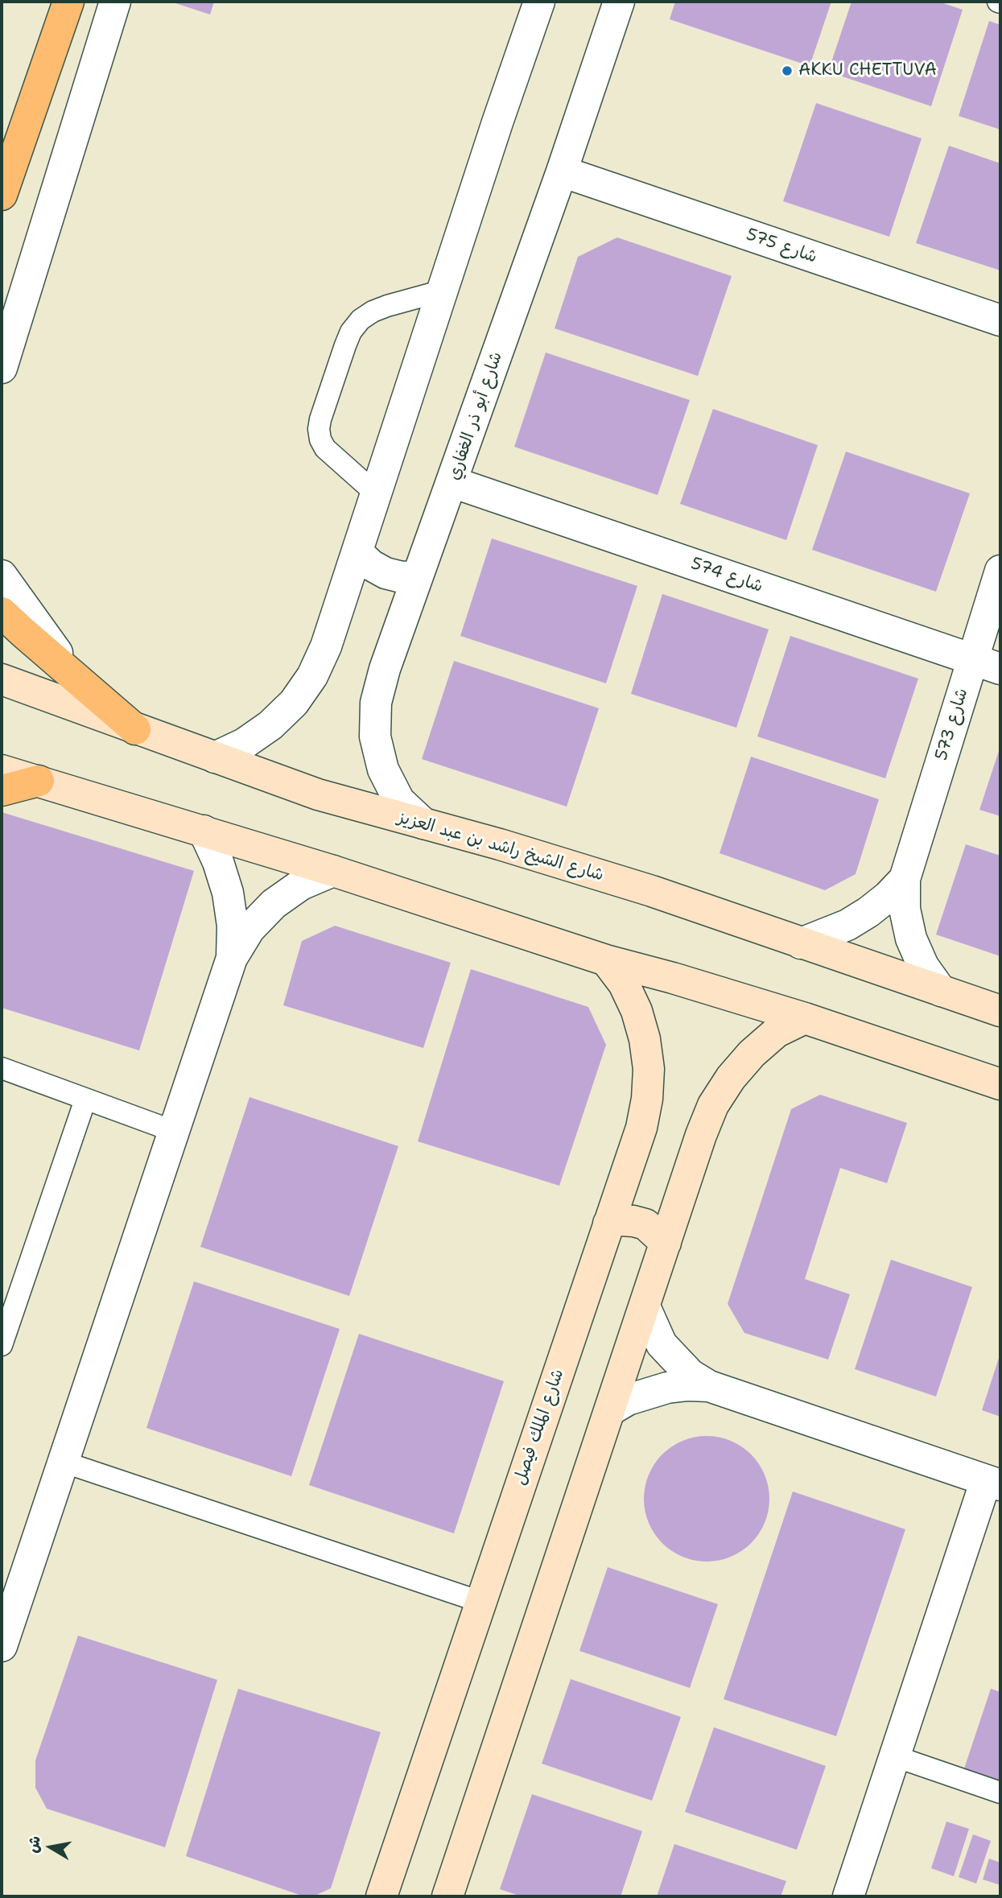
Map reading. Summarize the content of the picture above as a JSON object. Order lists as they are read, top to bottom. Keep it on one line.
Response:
{"streets":{"main road":["شارع الشيخ راشد بن عبد العزيز","شارع الملك فيصل"],"street":["شارع 575","شارع أبو ذر الغفاري","شارع 574","شارع 573"]},"crossings":[["شارع 575","شارع أبو ذر الغفاري"],["شارع أبو ذر الغفاري","شارع 574"],["شارع أبو ذر الغفاري","شارع الشيخ راشد بن عبد العزيز"],["شارع 574","شارع 573"],["شارع 573","شارع الشيخ راشد بن عبد العزيز"]],"places":["AKKU CHETTUVA"],"north":"left"}
